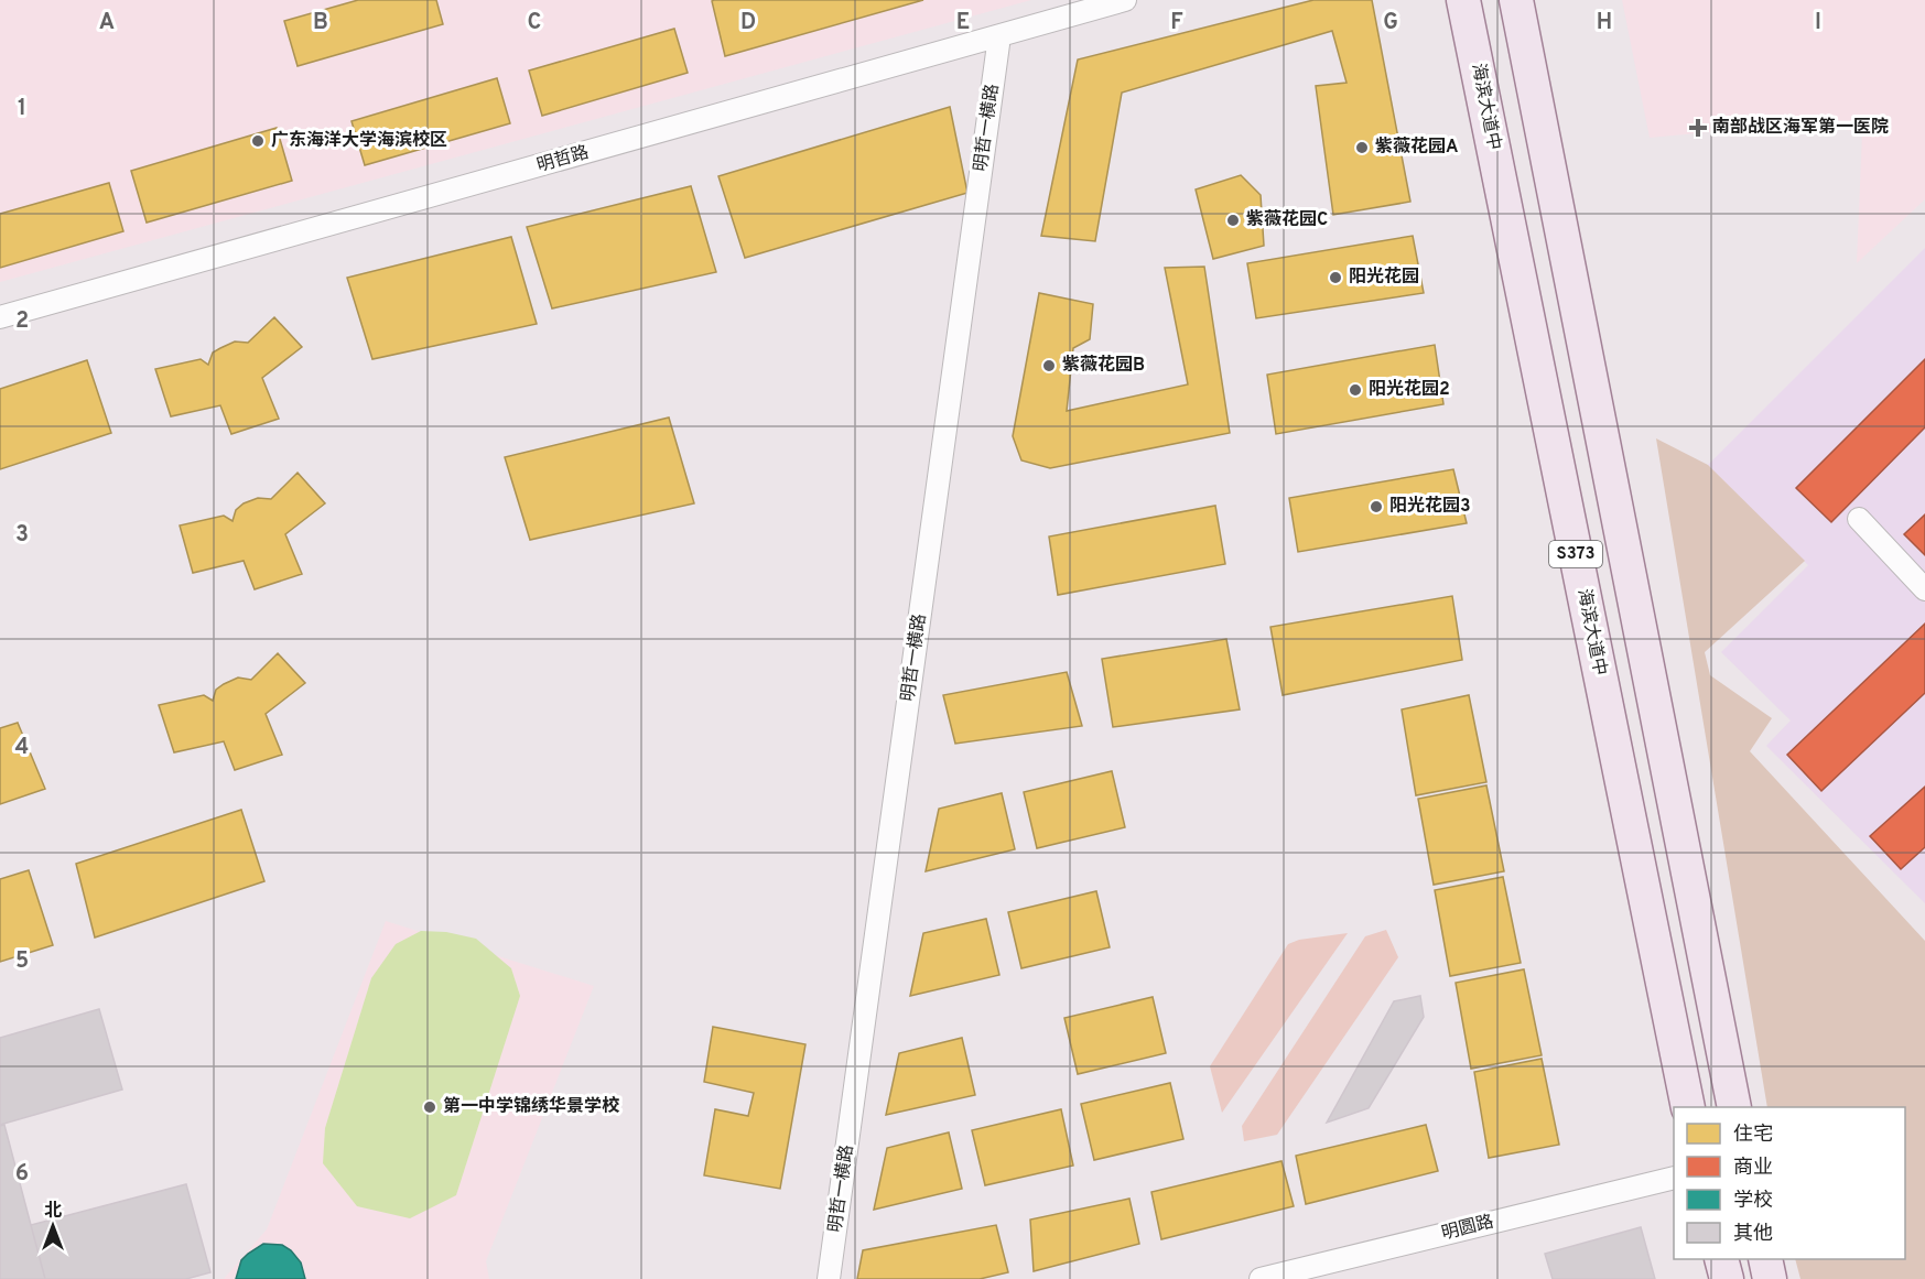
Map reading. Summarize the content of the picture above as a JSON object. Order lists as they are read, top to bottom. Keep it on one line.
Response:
{"streets":{"main road":["海滨大道中","S373"],"street":["明哲一横路","明哲路","明圆路"]},"crossings":[["明哲一横路","明哲路"]],"places":{"health":["南部战区海军第一医院"],"other":["广东海洋大学海滨校区","紫薇花园A","紫薇花园C","阳光花园","紫薇花园B","阳光花园2","阳光花园3","第一中学锦绣华景学校"]},"legend":["住宅","商业","学校","其他"],"north":"top","grid":{"columns":["A","B","C","D","E","F","G","H","I"],"rows":["1","2","3","4","5","6"]}}
